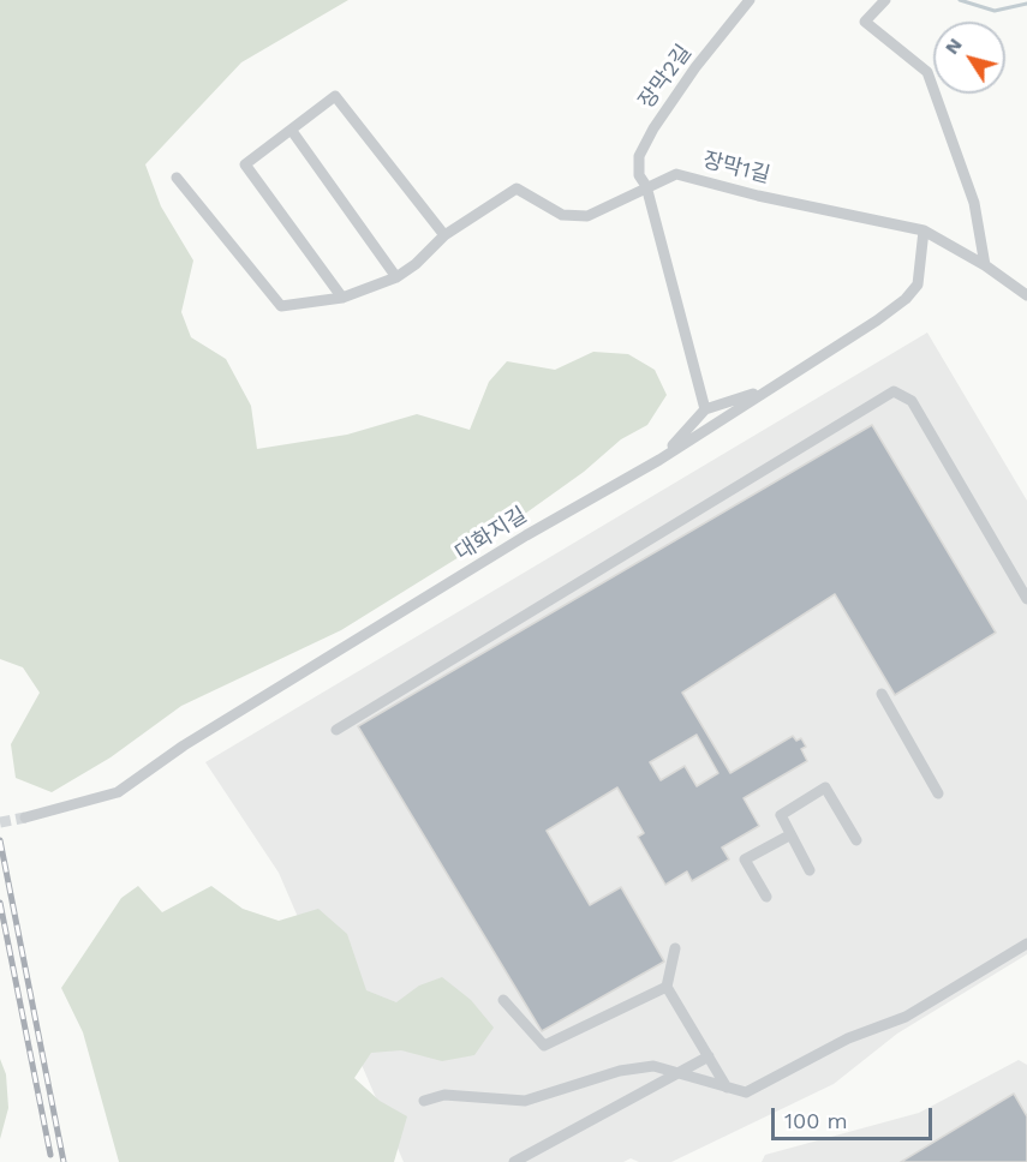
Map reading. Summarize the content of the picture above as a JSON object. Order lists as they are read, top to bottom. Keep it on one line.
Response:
{"streets":{"street":["장막2길","장막1길","대화지길"]},"crossings":[["장막2길","장막1길"],["장막1길","대화지길"]],"scale_bar":"100 m","north":"top left"}
